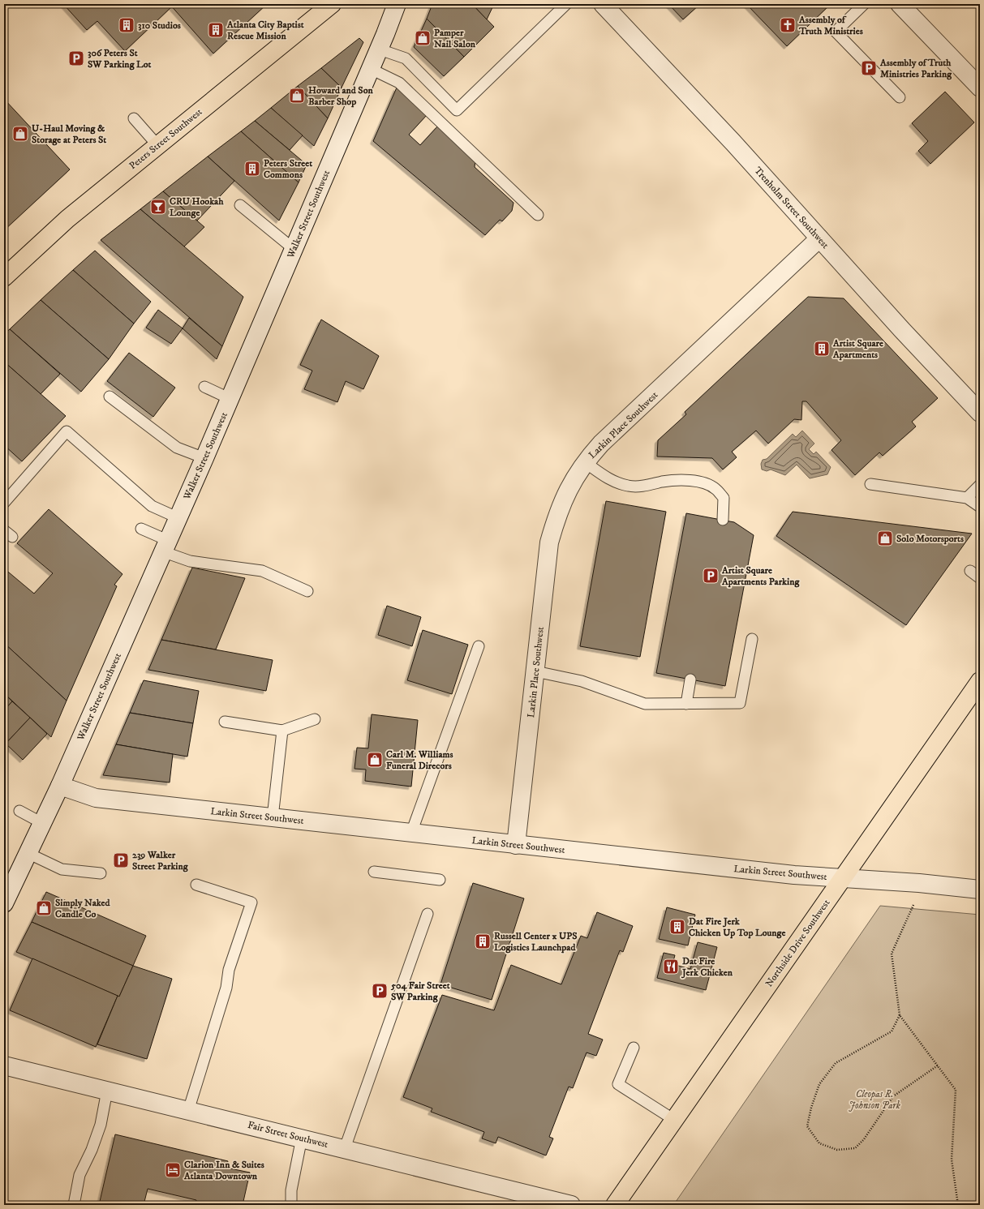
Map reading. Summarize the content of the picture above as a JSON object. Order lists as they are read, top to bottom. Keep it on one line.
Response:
{"streets":{"main road":["Peters Street Southwest","Northside Drive Southwest"],"street":["Trenholm Street Southwest","Walker Street Southwest","Larkin Place Southwest","Larkin Street Southwest","Fair Street Southwest"]},"crossings":[["Trenholm Street Southwest","Larkin Place Southwest"],["Walker Street Southwest","Larkin Street Southwest"],["Larkin Place Southwest","Larkin Street Southwest"],["Larkin Street Southwest","Northside Drive Southwest"]],"parks":["Cleopas R. Johnson Park"],"places":{"building":["310 Studios","Atlanta City Baptist Rescue Mission","Peters Street Commons","Artist Square Apartments","Dat Fire Jerk Chicken Up Top Lounge","Russell Center x UPS Logistics Launchpad"],"church":["Assembly of Truth Ministries"],"shop":["Pamper Nail Salon","Howard and Son Barber Shop","U-Haul Moving & Storage at Peters St","Solo Motorsports","Carl M. Williams Funeral Direcors","Simply Naked Candle Co"],"parking":["306 Peters St SW Parking Lot","Assembly of Truth Ministries Parking","Artist Square Apartments Parking","239 Walker Street Parking","504 Fair Street SW Parking"],"bar":["CRU Hookah Lounge"],"restaurant":["Dat Fire Jerk Chicken"],"hotel":["Clarion Inn & Suites Atlanta Downtown"]}}
